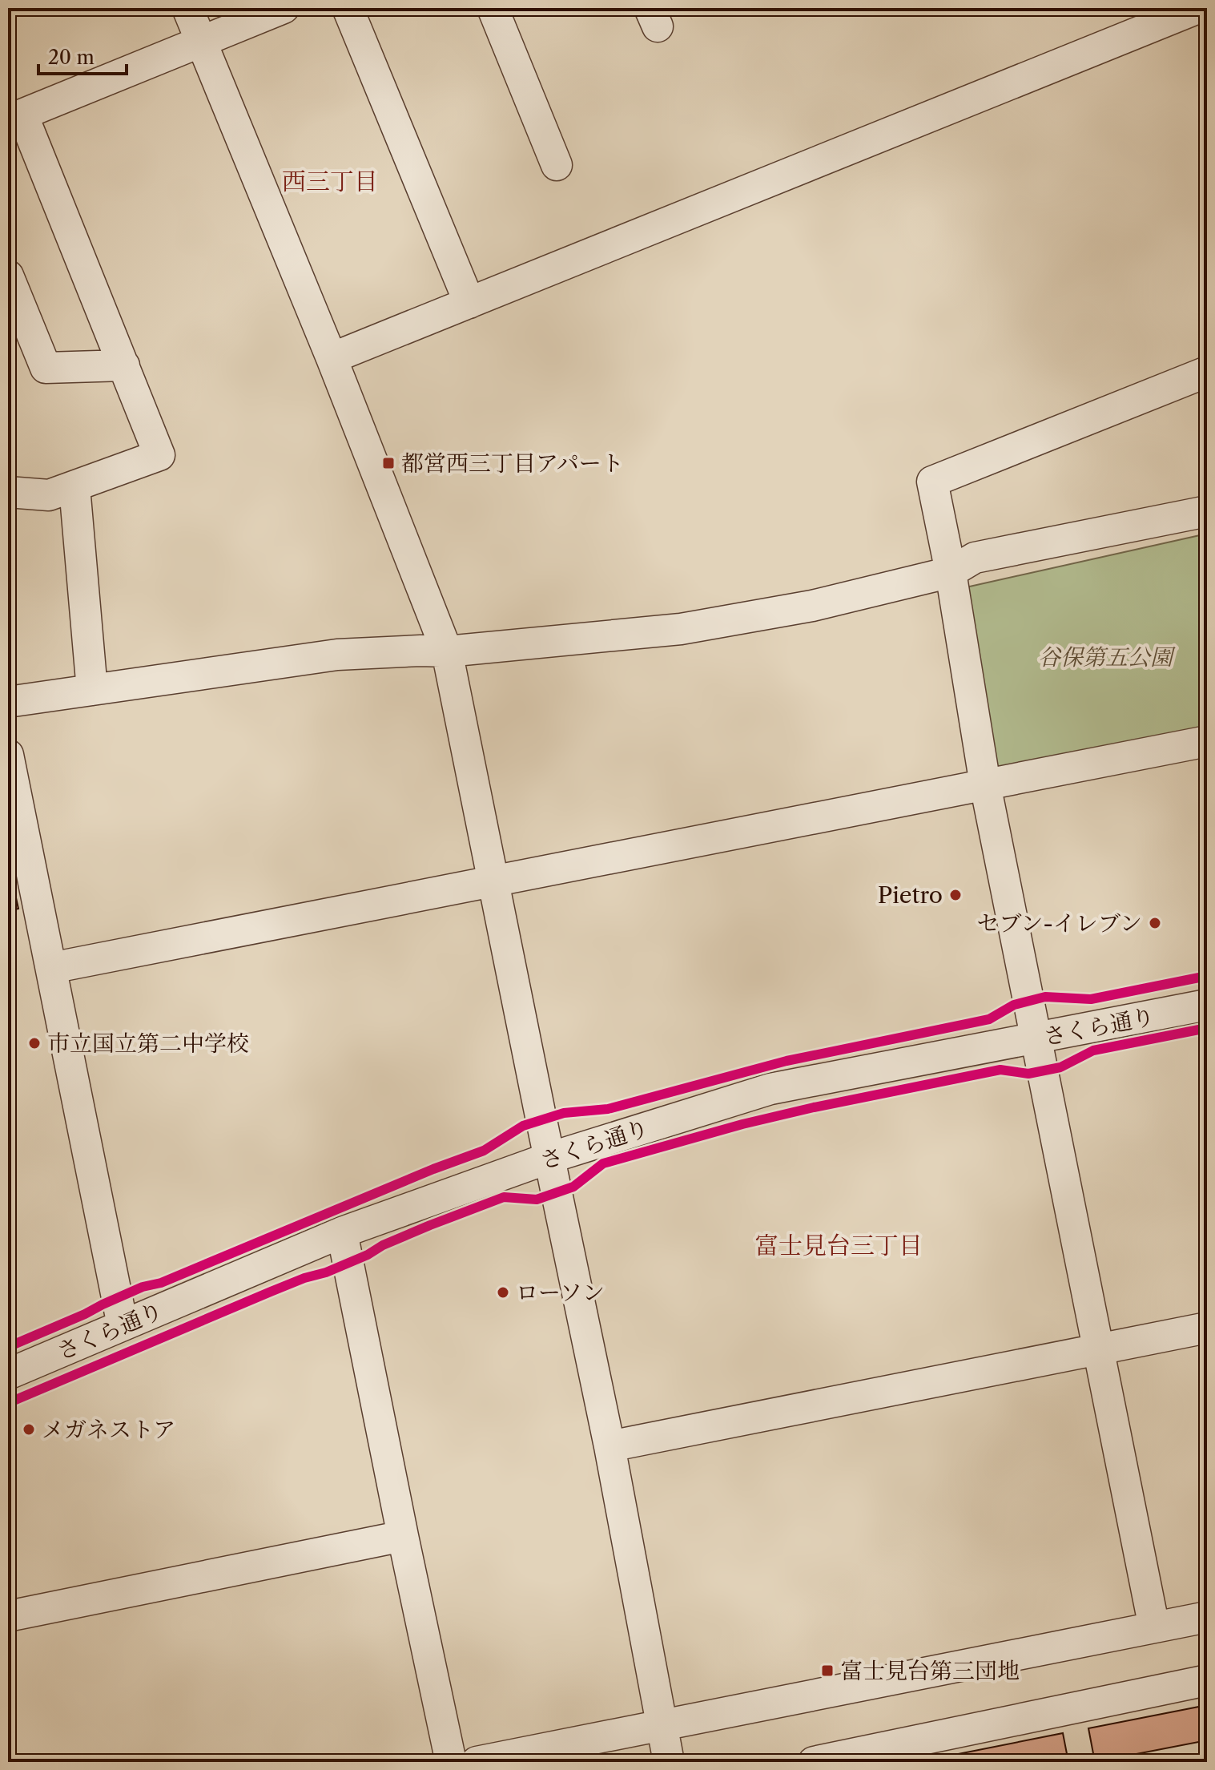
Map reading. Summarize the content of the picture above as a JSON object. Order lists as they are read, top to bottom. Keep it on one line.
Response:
{"streets":{"street":["さくら通り"]},"districts":["西三丁目","富士見台三丁目"],"parks":["谷保第五公園"],"places":{"transit":["都営西三丁目アパート","富士見台第三団地"],"other":["Pietro","セブン-イレブン","市立国立第二中学校","ローソン","メガネストア"]},"scale_bar":"20 m"}
